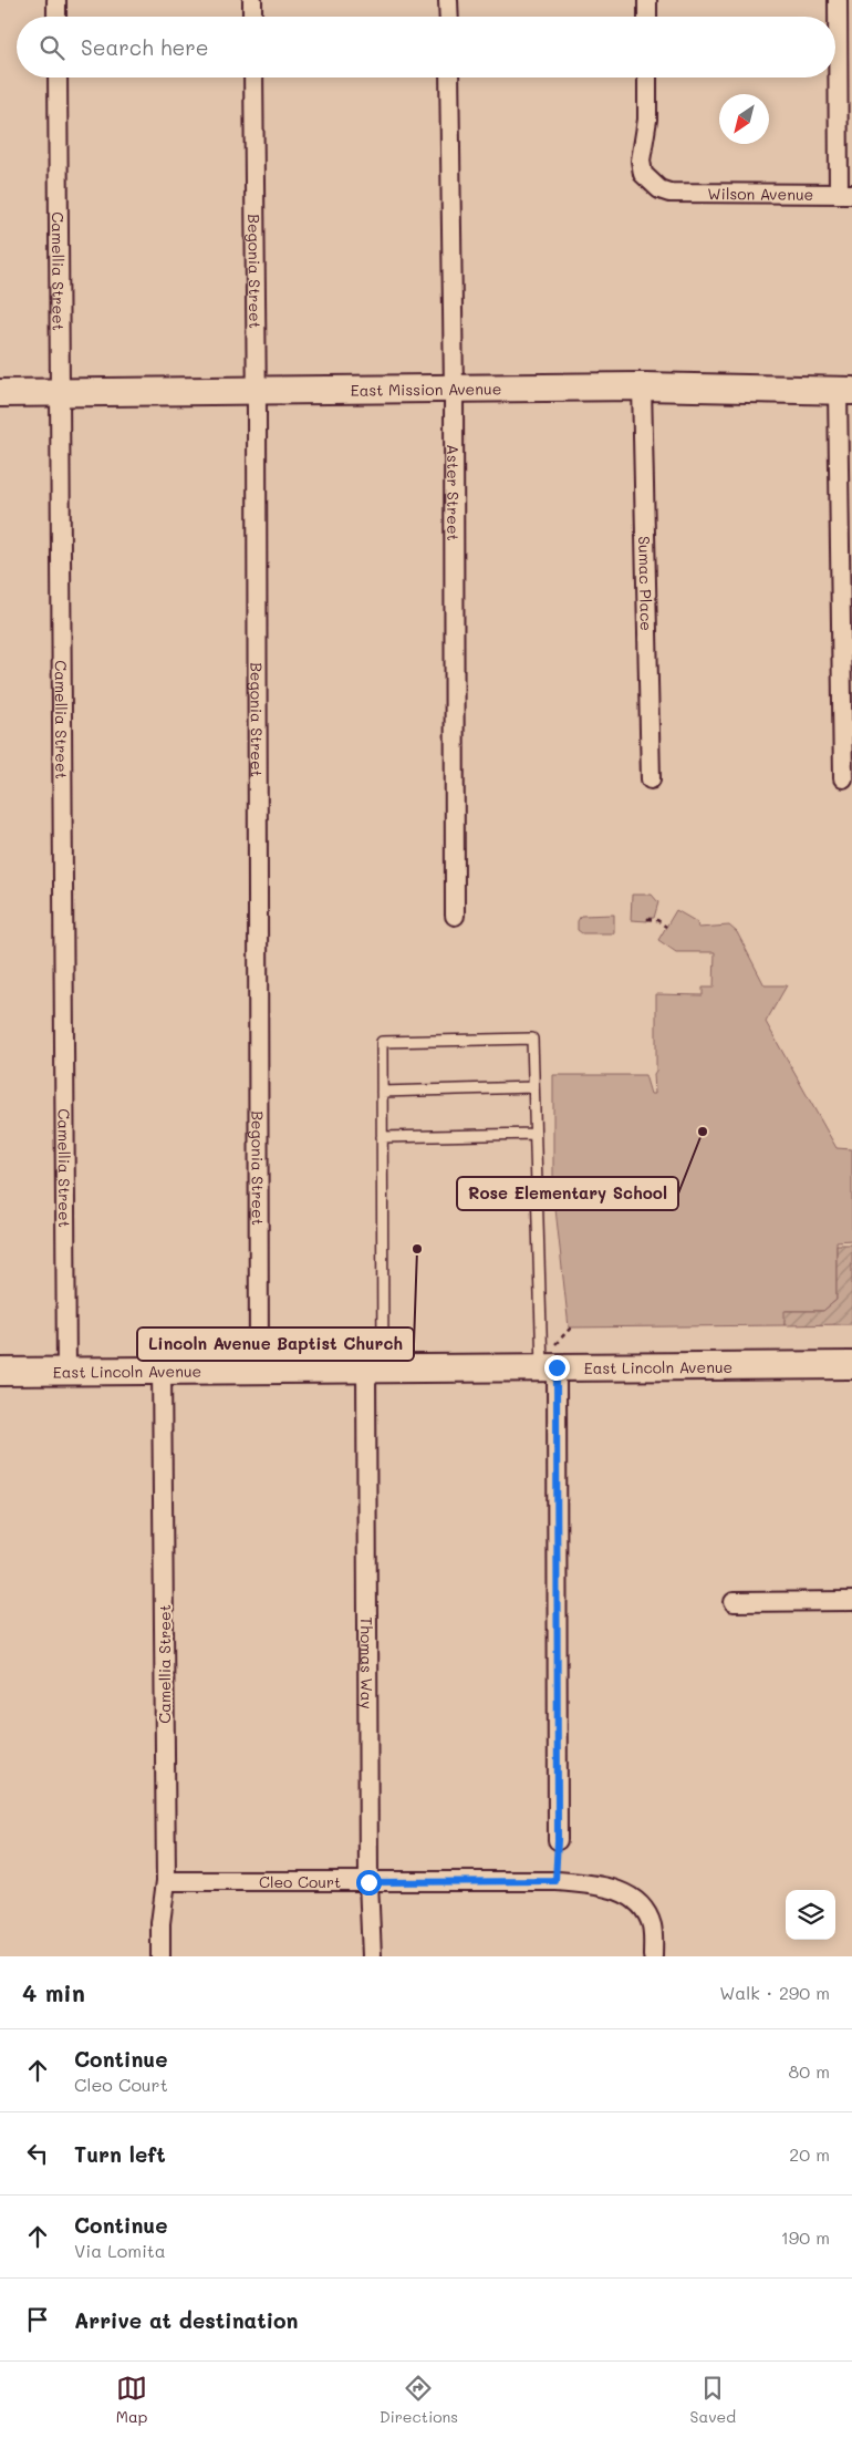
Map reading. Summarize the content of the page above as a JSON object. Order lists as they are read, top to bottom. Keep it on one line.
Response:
{"streets":{"main road":["East Mission Avenue","East Lincoln Avenue"],"street":["Wilson Avenue","Begonia Street","Camellia Street","Aster Street","Sumac Place","Thomas Way","Cleo Court"]},"crossings":[["Begonia Street","East Mission Avenue"],["Begonia Street","East Lincoln Avenue"],["Camellia Street","East Mission Avenue"],["Camellia Street","East Lincoln Avenue"],["Camellia Street","Cleo Court"],["East Mission Avenue","Aster Street"],["East Mission Avenue","Sumac Place"],["East Lincoln Avenue","Thomas Way"],["Thomas Way","Cleo Court"]],"places":["Rose Elementary School","Lincoln Avenue Baptist Church"],"north":"bottom left","page":{"search":"Search here","heading":["4 min","Walk · 290 m"],"list":[["Continue","Cleo Court","80 m"],["Turn left","20 m"],["Continue","Via Lomita","190 m"],"Arrive at destination"],"nav":["Map","Directions","Saved"]}}
